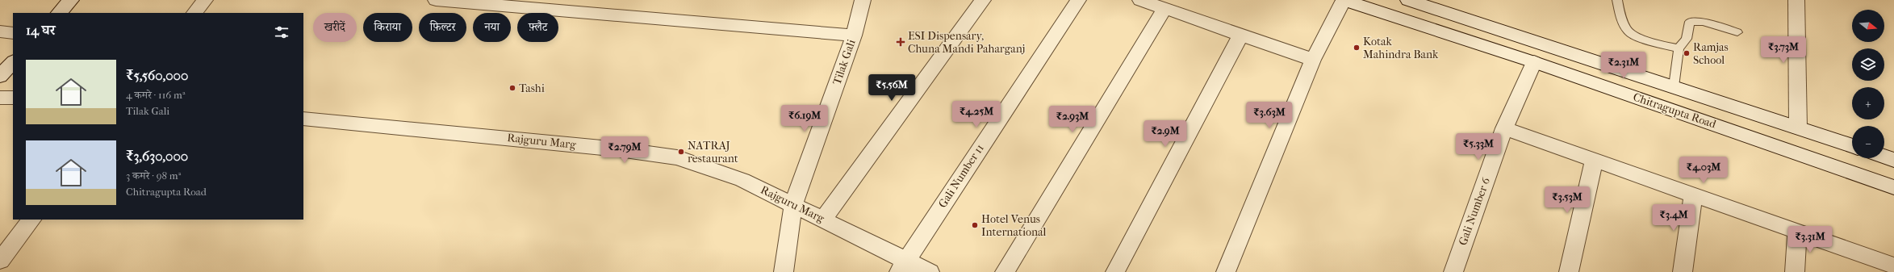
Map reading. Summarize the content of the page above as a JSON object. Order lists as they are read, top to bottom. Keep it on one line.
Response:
{"streets":{"street":["Tilak Gali","Chitragupta Road","Rajguru Marg","Gali Number 11","Gali Number 6"]},"crossings":[["Tilak Gali","Rajguru Marg"],["Chitragupta Road","Gali Number 6"],["Rajguru Marg","Gali Number 11"]],"places":{"health":["ESI Dispensary, Chuna Mandi Paharganj"],"other":["Kotak Mahindra Bank","Ramjas School","Tashi","NATRAJ restaurant","Hotel Venus International"]},"north":"right","page":{"map_buttons":["+","−"],"chip":["खरीदें","किराया","फ़िल्टर","नया","फ़्लैट"],"heading":"14 घर","price":["₹3.73M","₹2.31M","₹5.56M","₹4.25M","₹3.63M","₹6.19M","₹2.93M","₹2.9M","₹5.33M","₹2.79M","₹4.03M","₹3.53M","₹3.4M","₹3.31M"],"list":[{"name":"₹5,560,000","note":"4 कमरे · 116 m² · Tilak Gali"},{"name":"₹3,630,000","note":"3 कमरे · 98 m² · Chitragupta Road"}]}}
